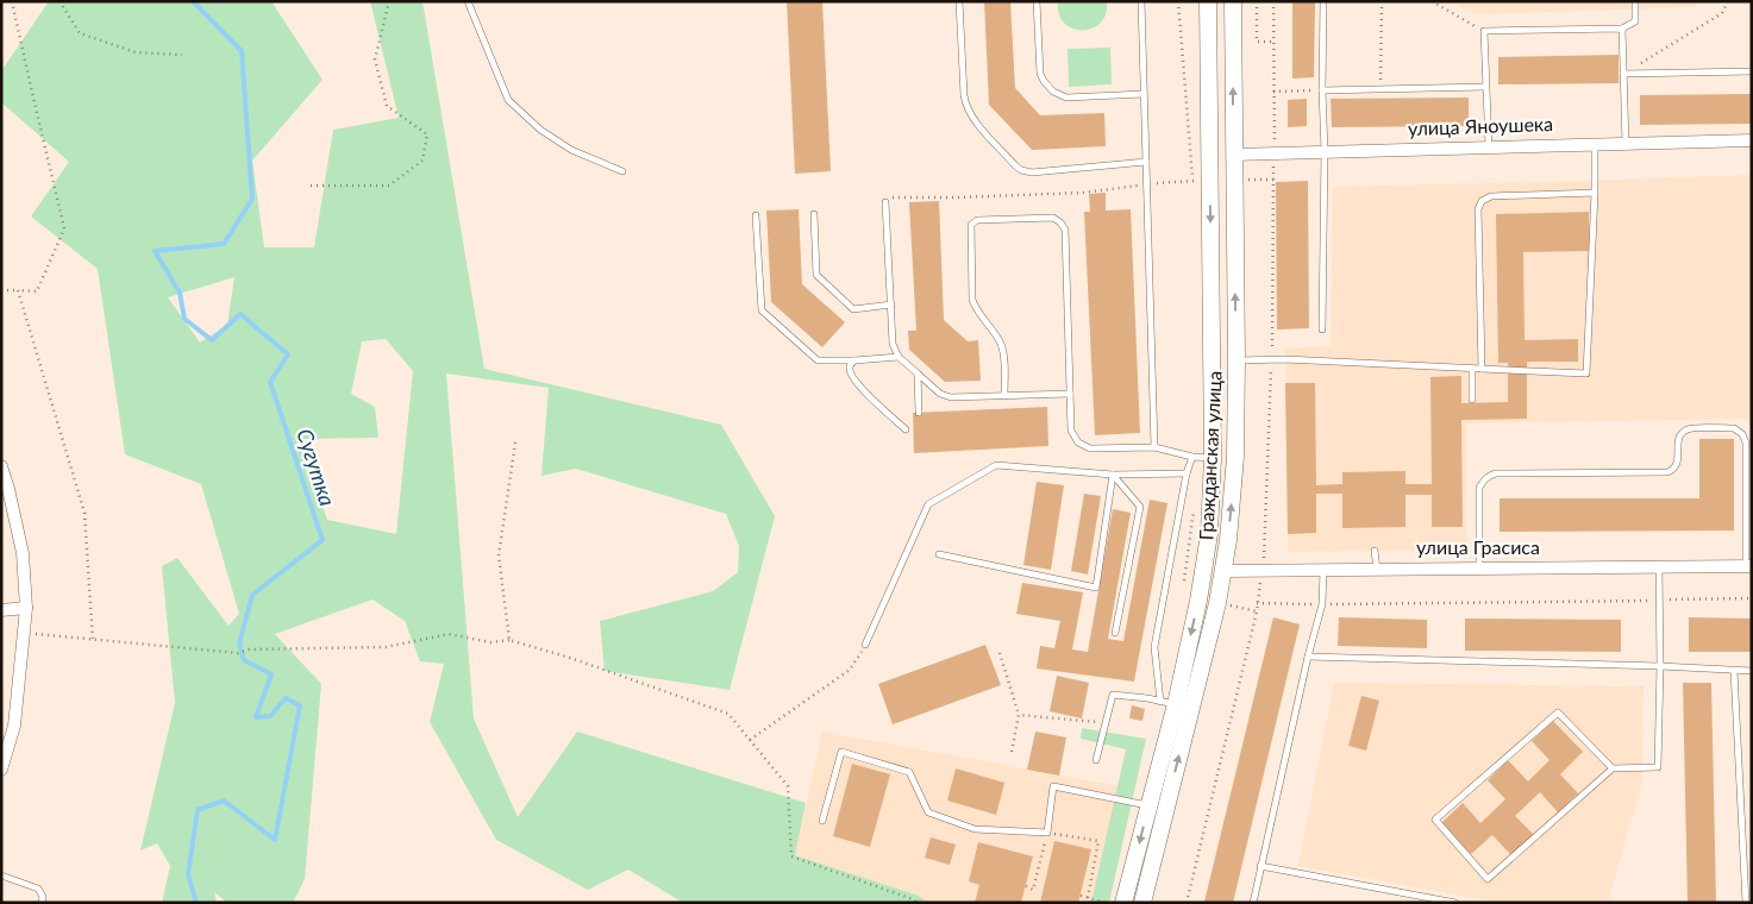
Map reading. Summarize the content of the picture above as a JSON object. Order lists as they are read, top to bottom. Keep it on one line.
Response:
{"streets":{"main road":["улица Яноушека","Гражданская улица","улица Грасиса"]},"crossings":[["улица Яноушека","Гражданская улица"],["Гражданская улица","улица Грасиса"]],"water":["Сугутка"]}
